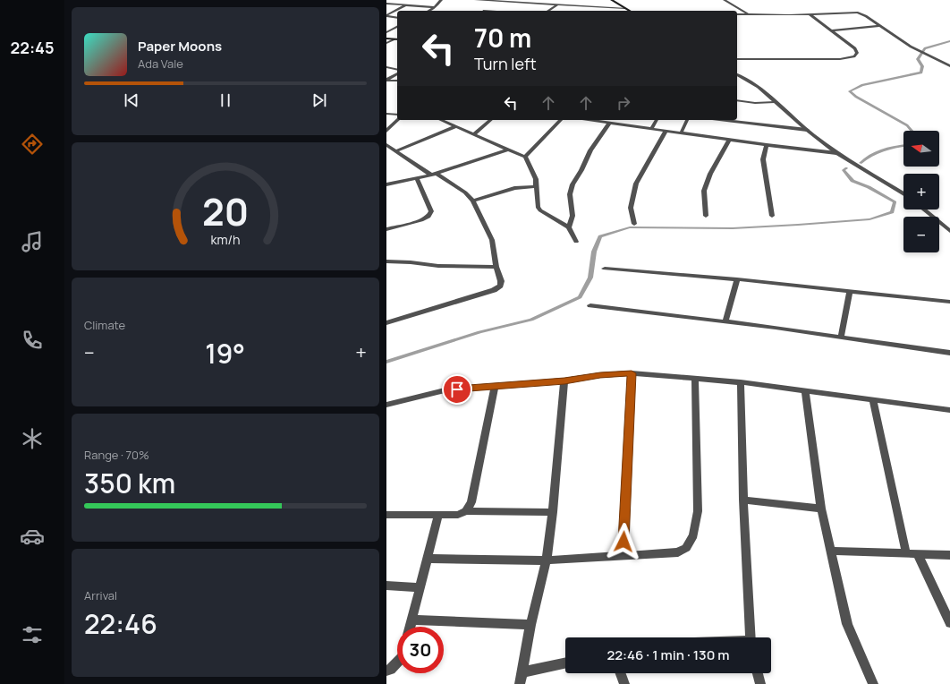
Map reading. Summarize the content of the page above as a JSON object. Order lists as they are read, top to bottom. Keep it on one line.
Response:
{"north":"left","page":{"tabs":"22:45","turn":["70 m","Turn left"],"song":["Paper Moons","Ada Vale"],"map_buttons":["+","−"],"tile":["Climate",["Range · 70%","350 km"],["Arrival","22:46"]],"heat":["−","19°","+"],"limit":"30","trip":"22:46 · 1 min · 130 m","gauge":["20","km/h"]}}
